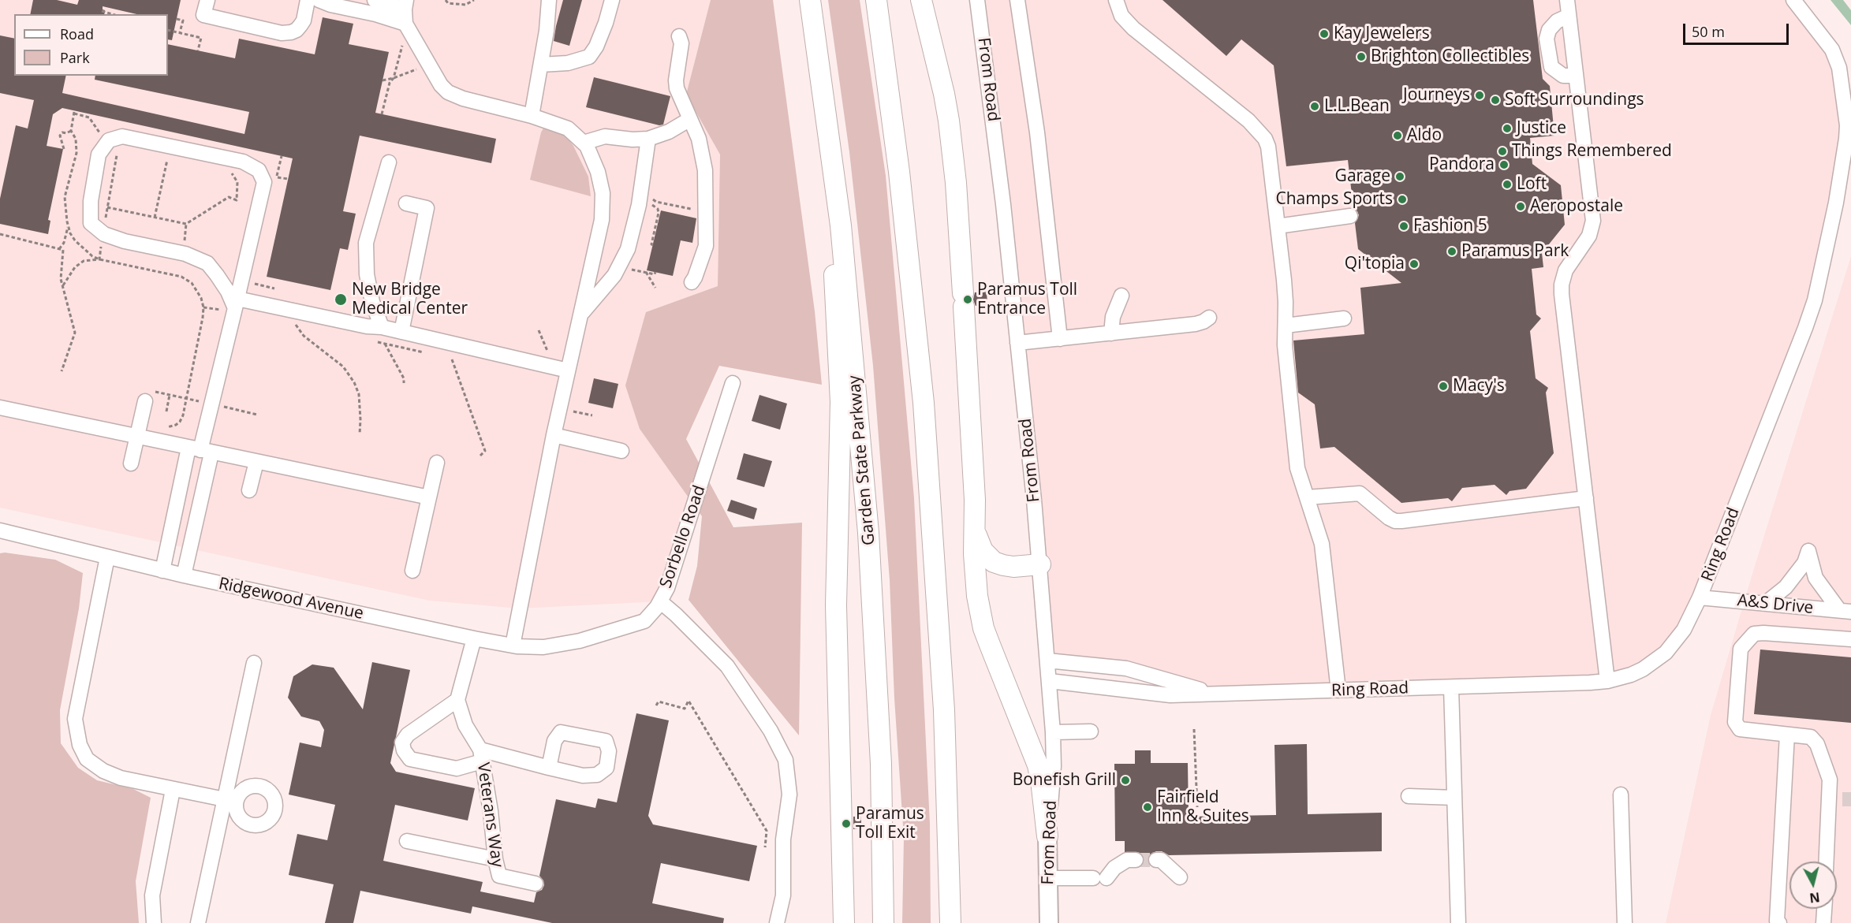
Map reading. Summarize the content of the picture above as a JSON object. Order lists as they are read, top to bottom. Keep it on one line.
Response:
{"streets":{"highway":["Garden State Parkway"],"main road":["From Road"],"street":["Sorbello Road","Ring Road","Ridgewood Avenue","A&S Drive","Veterans Way"]},"crossings":[["From Road","Ring Road"],["Sorbello Road","Ridgewood Avenue"],["Ring Road","A&S Drive"]],"places":["Kay Jewelers","Brighton Collectibles","Journeys","Soft Surroundings","L.L.Bean","Justice","Aldo","Things Remembered","Pandora","Garage","Loft","Champs Sports","Aeropostale","Fashion 5","Paramus Park","Qi'topia","New Bridge Medical Center","Paramus Toll Entrance","Macy's","Bonefish Grill","Fairfield Inn & Suites","Paramus Toll Exit"],"legend":["Road","Park"],"scale_bar":"50 m","north":"bottom"}
